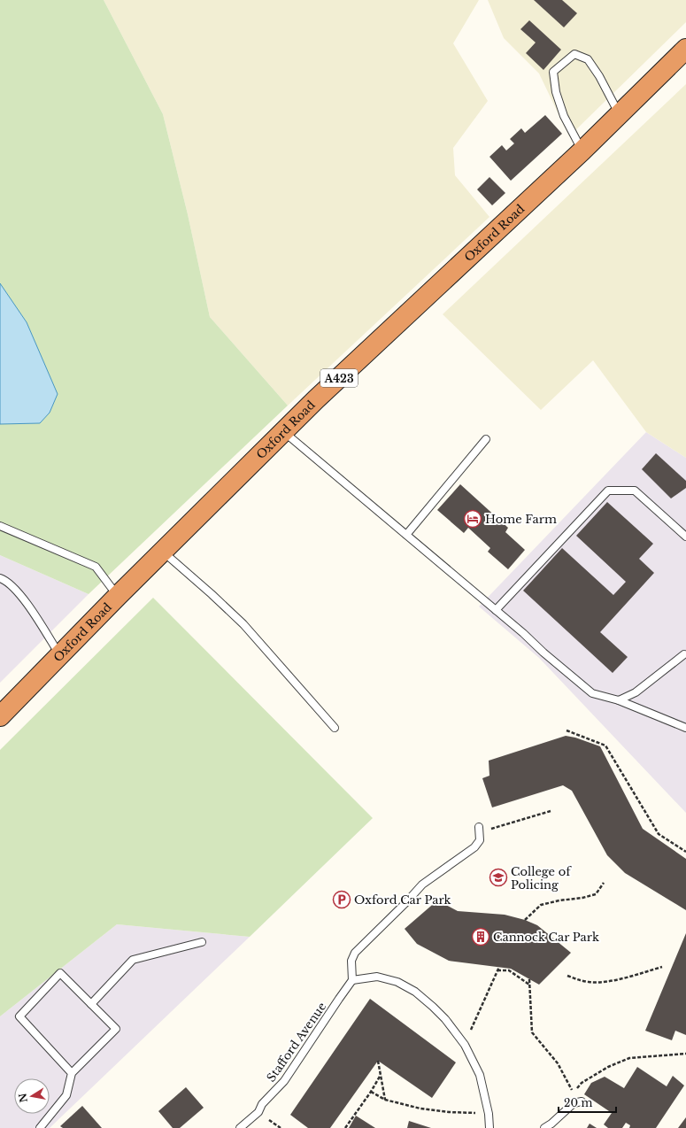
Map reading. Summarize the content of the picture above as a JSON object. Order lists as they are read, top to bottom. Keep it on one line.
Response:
{"streets":{"highway":["Oxford Road","A423"],"lane":["Stafford Avenue"]},"places":{"hotel":["Home Farm"],"school or university":["College of Policing"],"parking":["Oxford Car Park"],"building":["Cannock Car Park"]},"scale_bar":"20 m","north":"left"}
